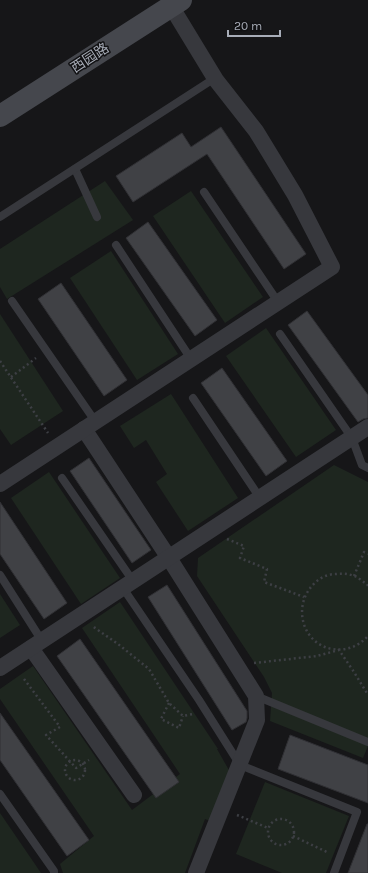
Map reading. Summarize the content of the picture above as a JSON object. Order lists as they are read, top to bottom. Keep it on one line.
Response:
{"streets":{"main road":["西园路"]},"scale_bar":"20 m"}
